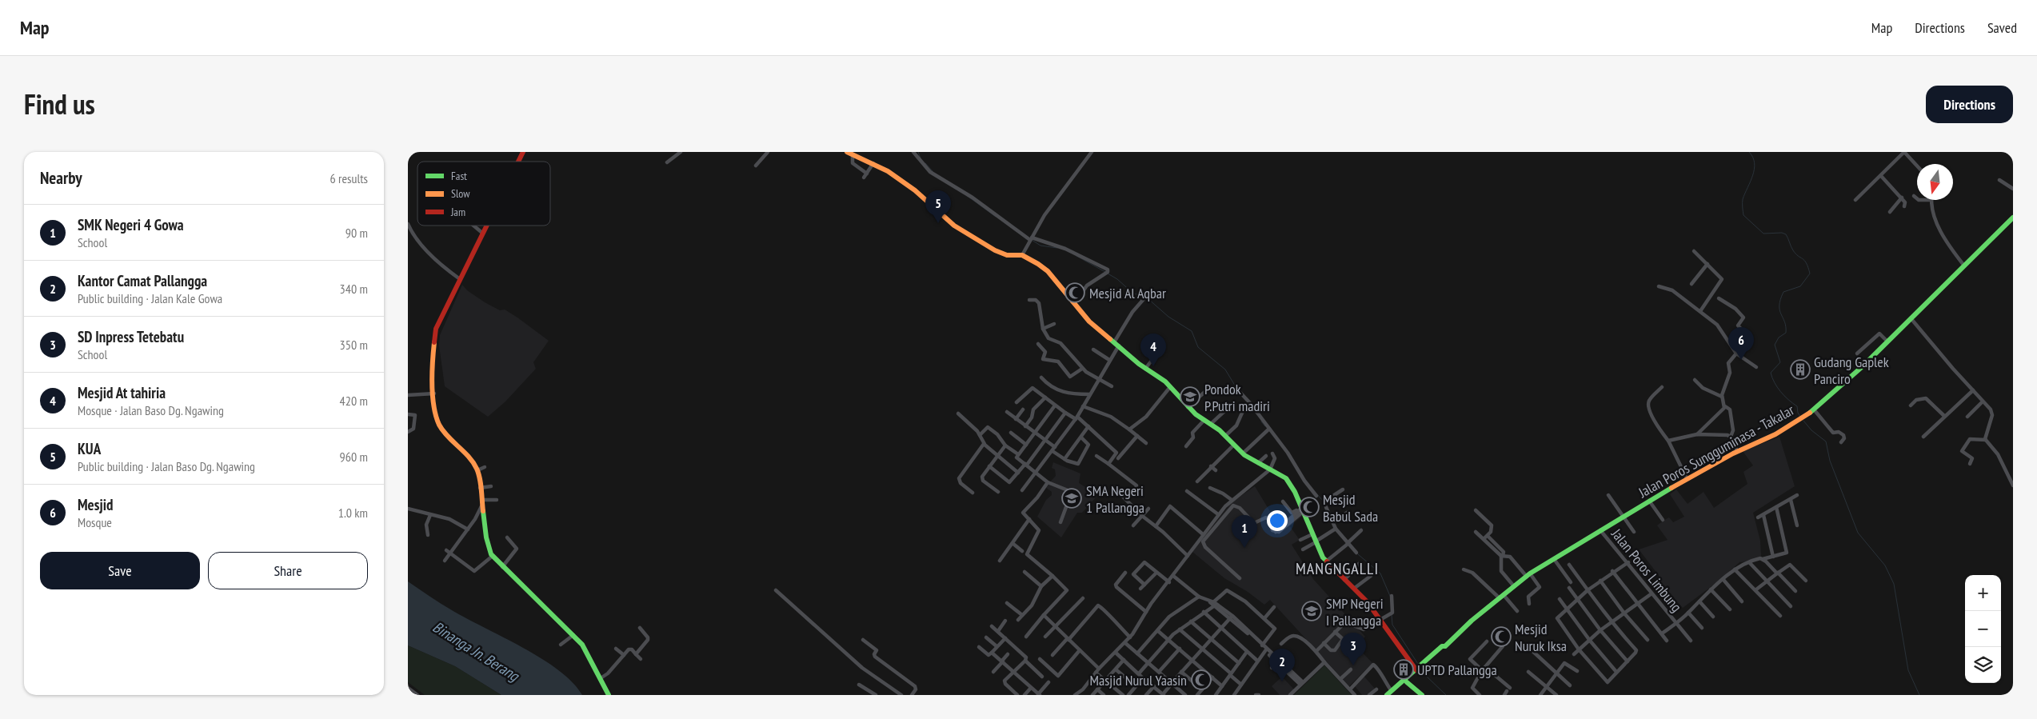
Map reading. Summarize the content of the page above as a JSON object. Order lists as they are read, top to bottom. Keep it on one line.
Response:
{"streets":{"main road":["Jalan Poros Sungguminasa - Takalar"],"street":["Jalan Poros Limbung"]},"crossings":[["Jalan Poros Sungguminasa - Takalar","Jalan Poros Limbung"]],"districts":["MANGNGALLI"],"water":["Binanga Jn. Berang"],"places":{"mosque":["Mesjid Al Aqbar","Mesjid Babul Sada","Mesjid Nuruk Iksa","Masjid Nurul Yaasin"],"building":["Gudang Gaplek Panciro","UPTD Pallangga"],"school or university":["Pondok P.Putri madiri","SMA Negeri 1 Pallangga","SMP Negeri I Pallangga"]},"legend":["Fast","Slow","Jam"],"north":"bottom","page":{"header":"Map","nav":["Map","Directions","Saved"],"title":"Find us","buttons":["Directions",["Save","Share"]],"heading":["Nearby","6 results"],"pins":["5","6","4","1","3","2"],"list":[{"mark":"1","name":"SMK Negeri 4 Gowa","note":"School","value":"90 m"},{"mark":"2","name":"Kantor Camat Pallangga","note":"Public building · Jalan Kale Gowa","value":"340 m"},{"mark":"3","name":"SD Inpress Tetebatu","note":"School","value":"350 m"},{"mark":"4","name":"Mesjid At tahiria","note":"Mosque · Jalan Baso Dg. Ngawing","value":"420 m"},{"mark":"5","name":"KUA","note":"Public building · Jalan Baso Dg. Ngawing","value":"960 m"},{"mark":"6","name":"Mesjid","note":"Mosque","value":"1.0 km"}],"map_buttons":["+","−"]}}
